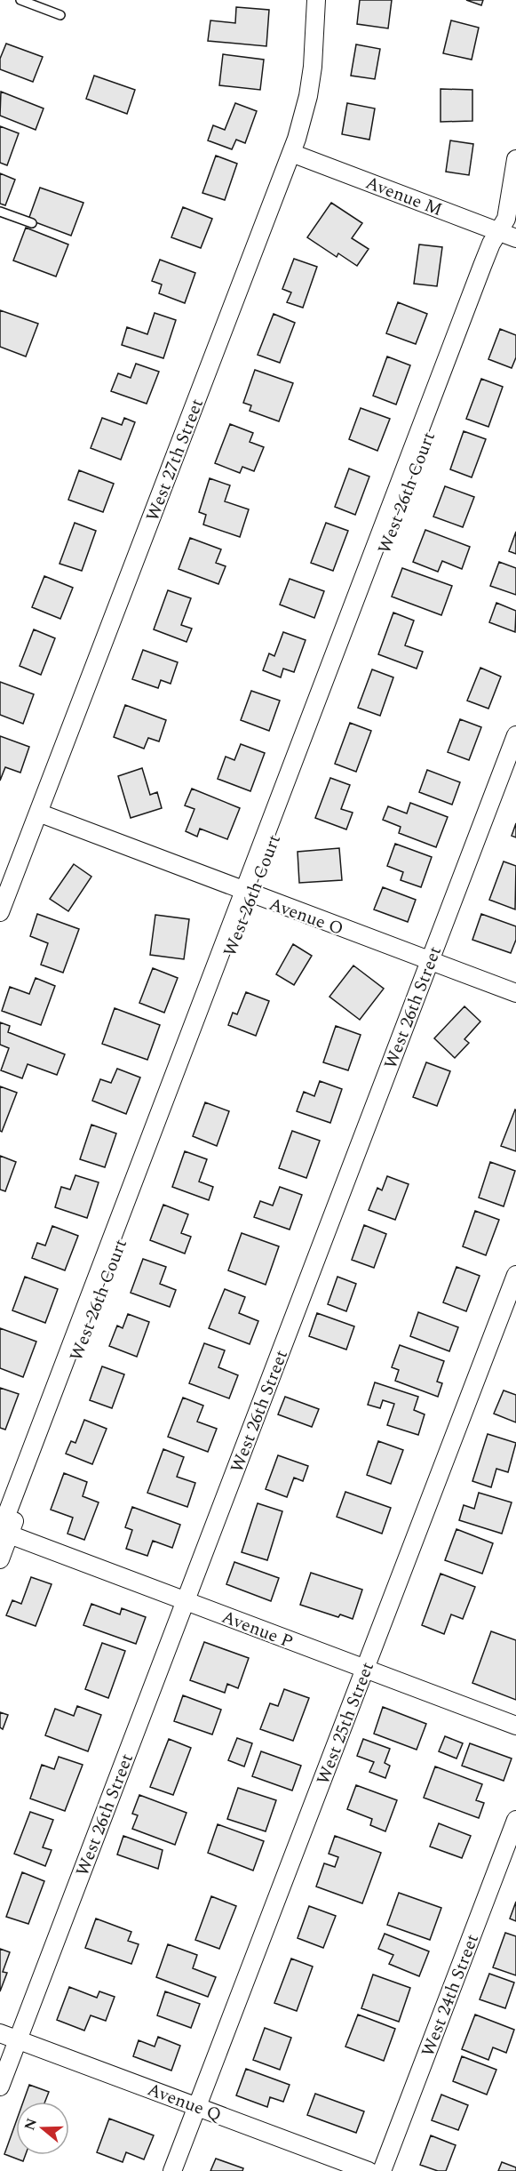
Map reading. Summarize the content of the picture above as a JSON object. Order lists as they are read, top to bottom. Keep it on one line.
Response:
{"streets":{"street":["Avenue M","West 27th Street","West 26th Court","Avenue O","West 26th Street","Avenue P","West 25th Street","West 24th Street","Avenue Q"]},"crossings":[["Avenue M","West 27th Street"],["Avenue M","West 26th Court"],["West 27th Street","Avenue O"],["West 26th Court","Avenue O"],["West 26th Court","Avenue P"],["Avenue O","West 26th Street"],["West 26th Street","Avenue P"],["West 26th Street","Avenue Q"],["Avenue P","West 25th Street"],["West 25th Street","Avenue Q"]],"north":"left"}
